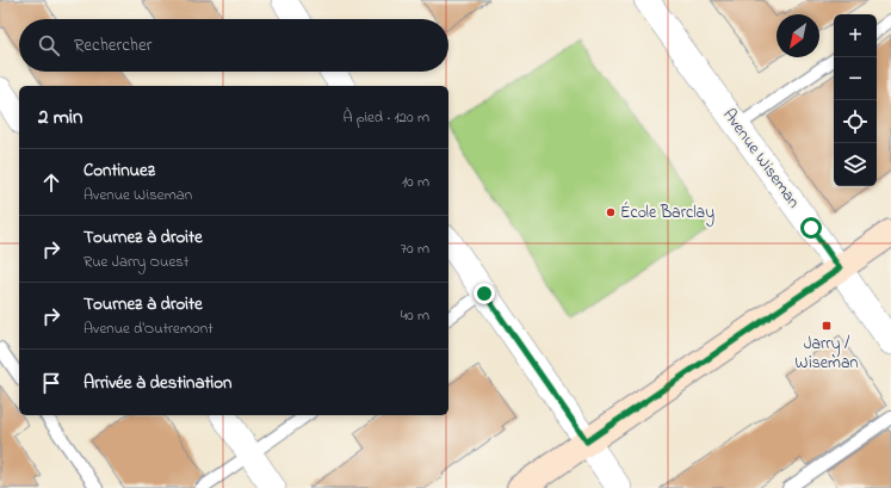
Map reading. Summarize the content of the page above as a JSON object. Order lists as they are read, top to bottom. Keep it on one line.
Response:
{"streets":{"street":["Avenue Wiseman"]},"places":{"other":["École Barclay"],"transit":["Jarry / Wiseman"]},"north":"bottom left","page":{"map_buttons":["+","−"],"search":"Rechercher","heading":["2 min","À pied · 120 m"],"list":[["Continuez","Avenue Wiseman","10 m"],["Tournez à droite","Rue Jarry Ouest","70 m"],["Tournez à droite","Avenue d'Outremont","40 m"],"Arrivée à destination"]}}
